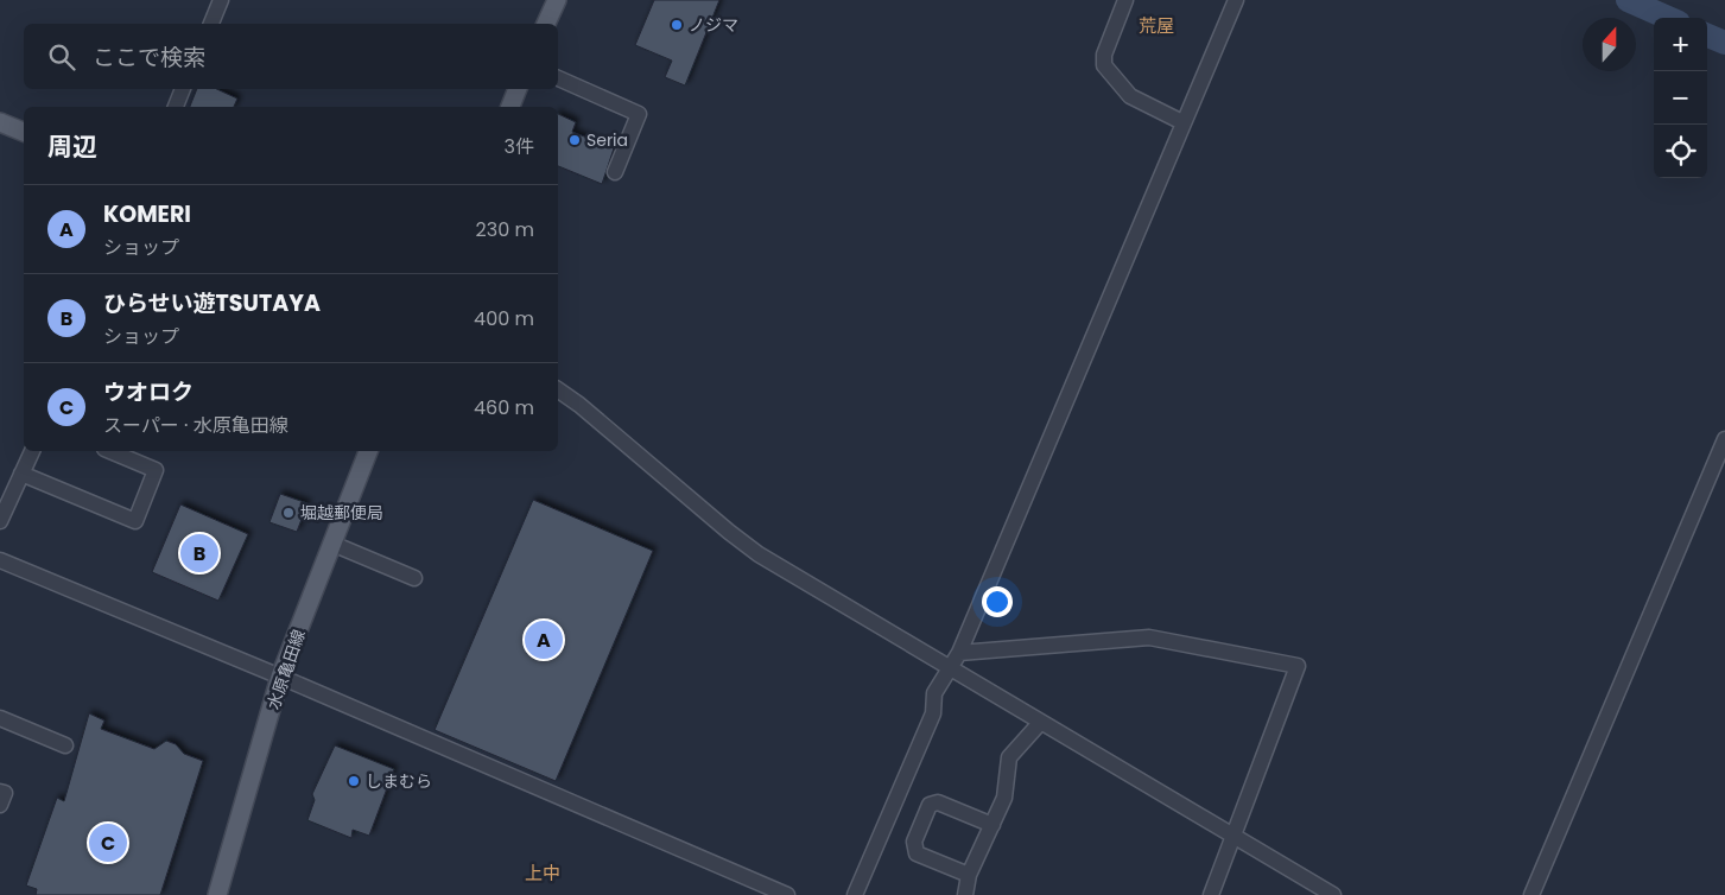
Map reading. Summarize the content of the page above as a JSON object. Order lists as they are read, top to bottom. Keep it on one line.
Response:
{"streets":{"main road":["水原亀田線"]},"districts":["荒屋","上中"],"places":["ノジマ","Seria","堀越郵便局","しまむら"],"north":"top","page":{"map_buttons":["+","−"],"search":"ここで検索","heading":["周辺","3件"],"list":[{"mark":"A","name":"KOMERI","note":"ショップ","value":"230 m"},{"mark":"B","name":"ひらせい遊TSUTAYA","note":"ショップ","value":"400 m"},{"mark":"C","name":"ウオロク","note":"スーパー · 水原亀田線","value":"460 m"}],"pins":["B","A","C"]}}
